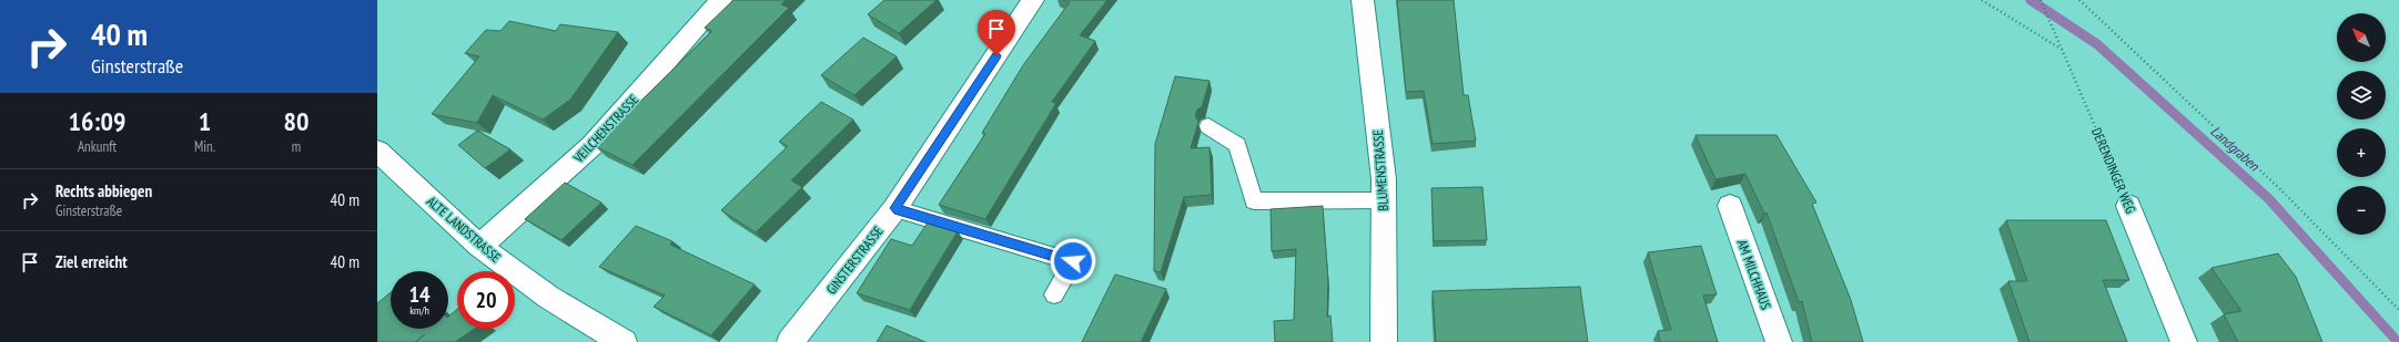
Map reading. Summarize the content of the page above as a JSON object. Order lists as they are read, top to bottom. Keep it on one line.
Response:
{"streets":{"street":["VEILCHENSTRASSE","BLUMENSTRASSE","DERENDINGER WEG","ALTE LANDSTRASSE","GINSTERSTRASSE","AM MILCHHAUS"]},"crossings":[["VEILCHENSTRASSE","ALTE LANDSTRASSE"]],"water":["Landgraben"],"north":"top left","page":{"turn":["40 m","Ginsterstraße"],"map_buttons":["+","−"],"eta":["16:09","Ankunft","1","Min.","80","m"],"list":[{"name":"Rechts abbiegen","note":"Ginsterstraße","value":"40 m"},{"name":"Ziel erreicht","value":"40 m"}],"speed":"14 km/h","limit":"20"}}
